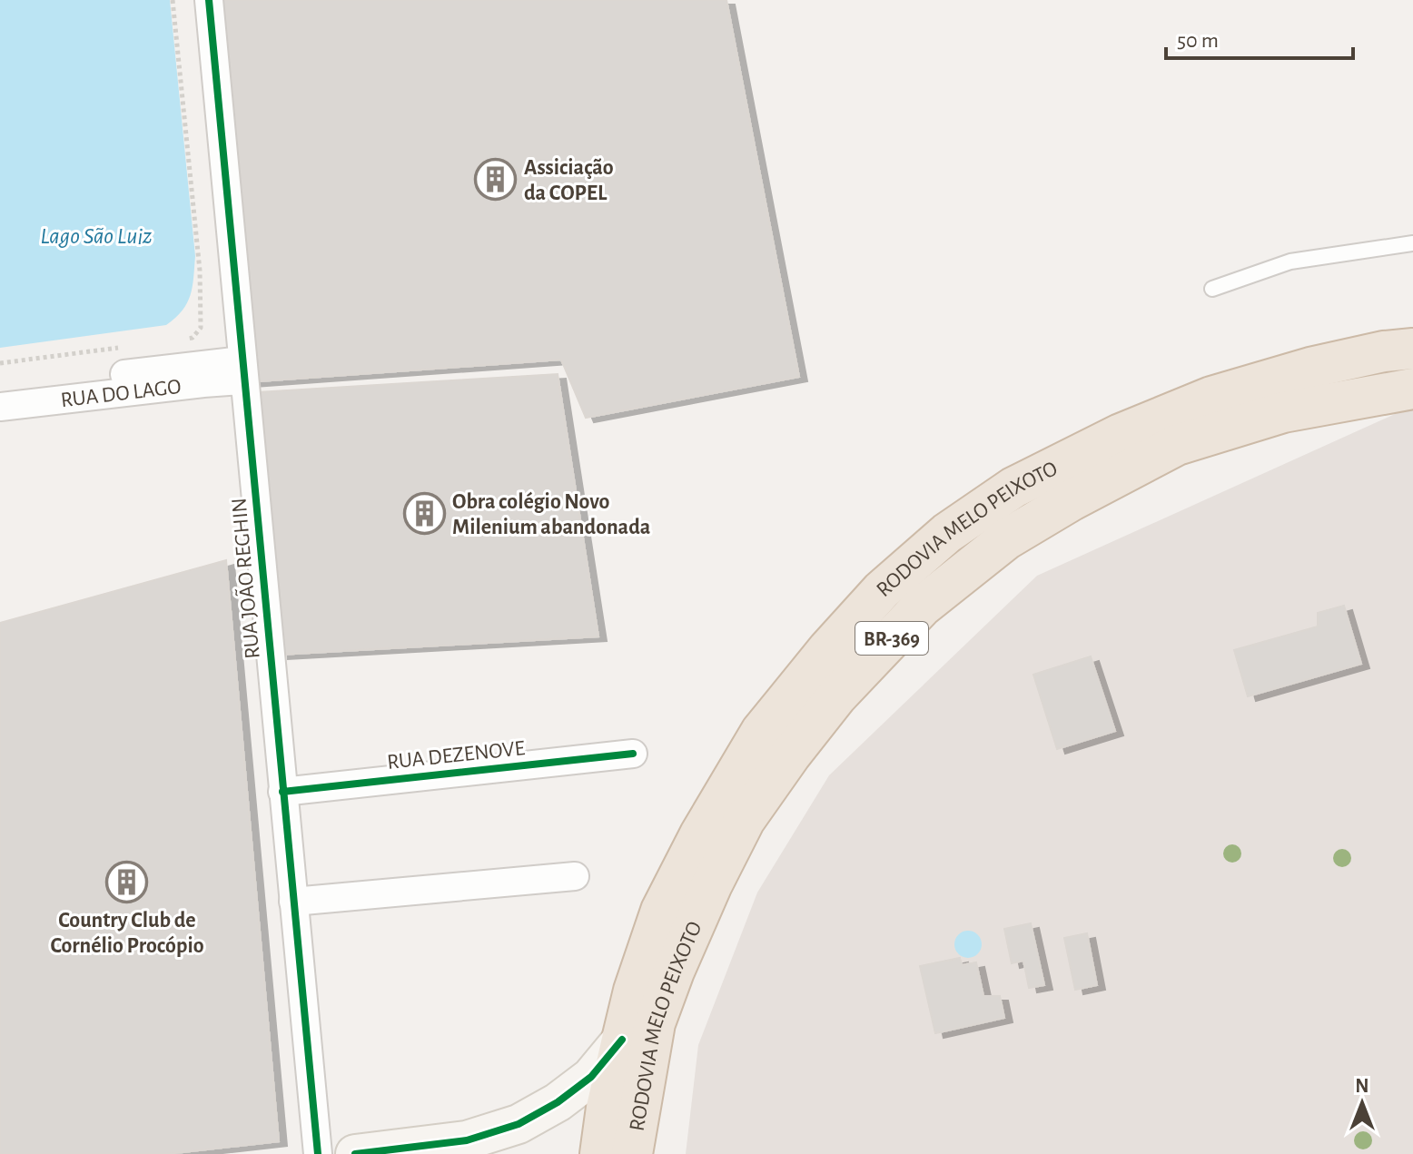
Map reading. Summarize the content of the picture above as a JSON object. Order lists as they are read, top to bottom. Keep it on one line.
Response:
{"streets":{"highway":["RODOVIA MELO PEIXOTO","BR-369"],"street":["RUA DO LAGO","RUA JOÃO REGHIN","RUA DEZENOVE"]},"crossings":[["RUA DO LAGO","RUA JOÃO REGHIN"],["RUA JOÃO REGHIN","RUA DEZENOVE"]],"water":["Lago São Luiz"],"places":{"building":["Assiciação da COPEL","Obra colégio Novo Milenium abandonada","Country Club de Cornélio Procópio"]},"scale_bar":"50 m","north":"top"}
